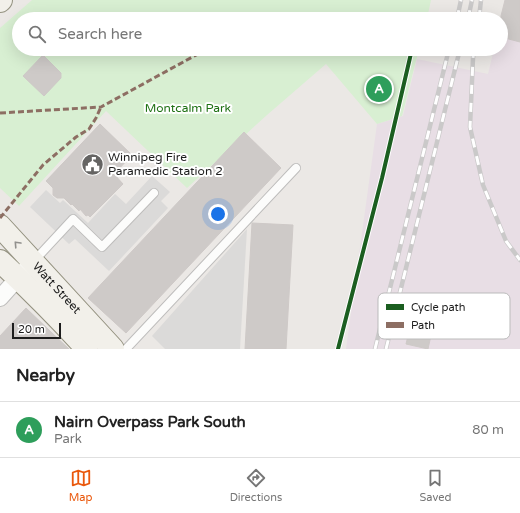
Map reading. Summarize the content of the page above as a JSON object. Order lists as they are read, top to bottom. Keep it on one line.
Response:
{"streets":{"main road":["Watt Street"]},"parks":["Montcalm Park"],"places":{"public building":["Winnipeg Fire Paramedic Station 2"]},"legend":["Cycle path","Path"],"scale_bar":"20 m","page":{"search":"Search here","pins":"A","scale":"20 m","heading":"Nearby","list":[{"mark":"A","name":"Nairn Overpass Park South","note":"Park","value":"80 m"}],"nav":["Map","Directions","Saved"]}}
